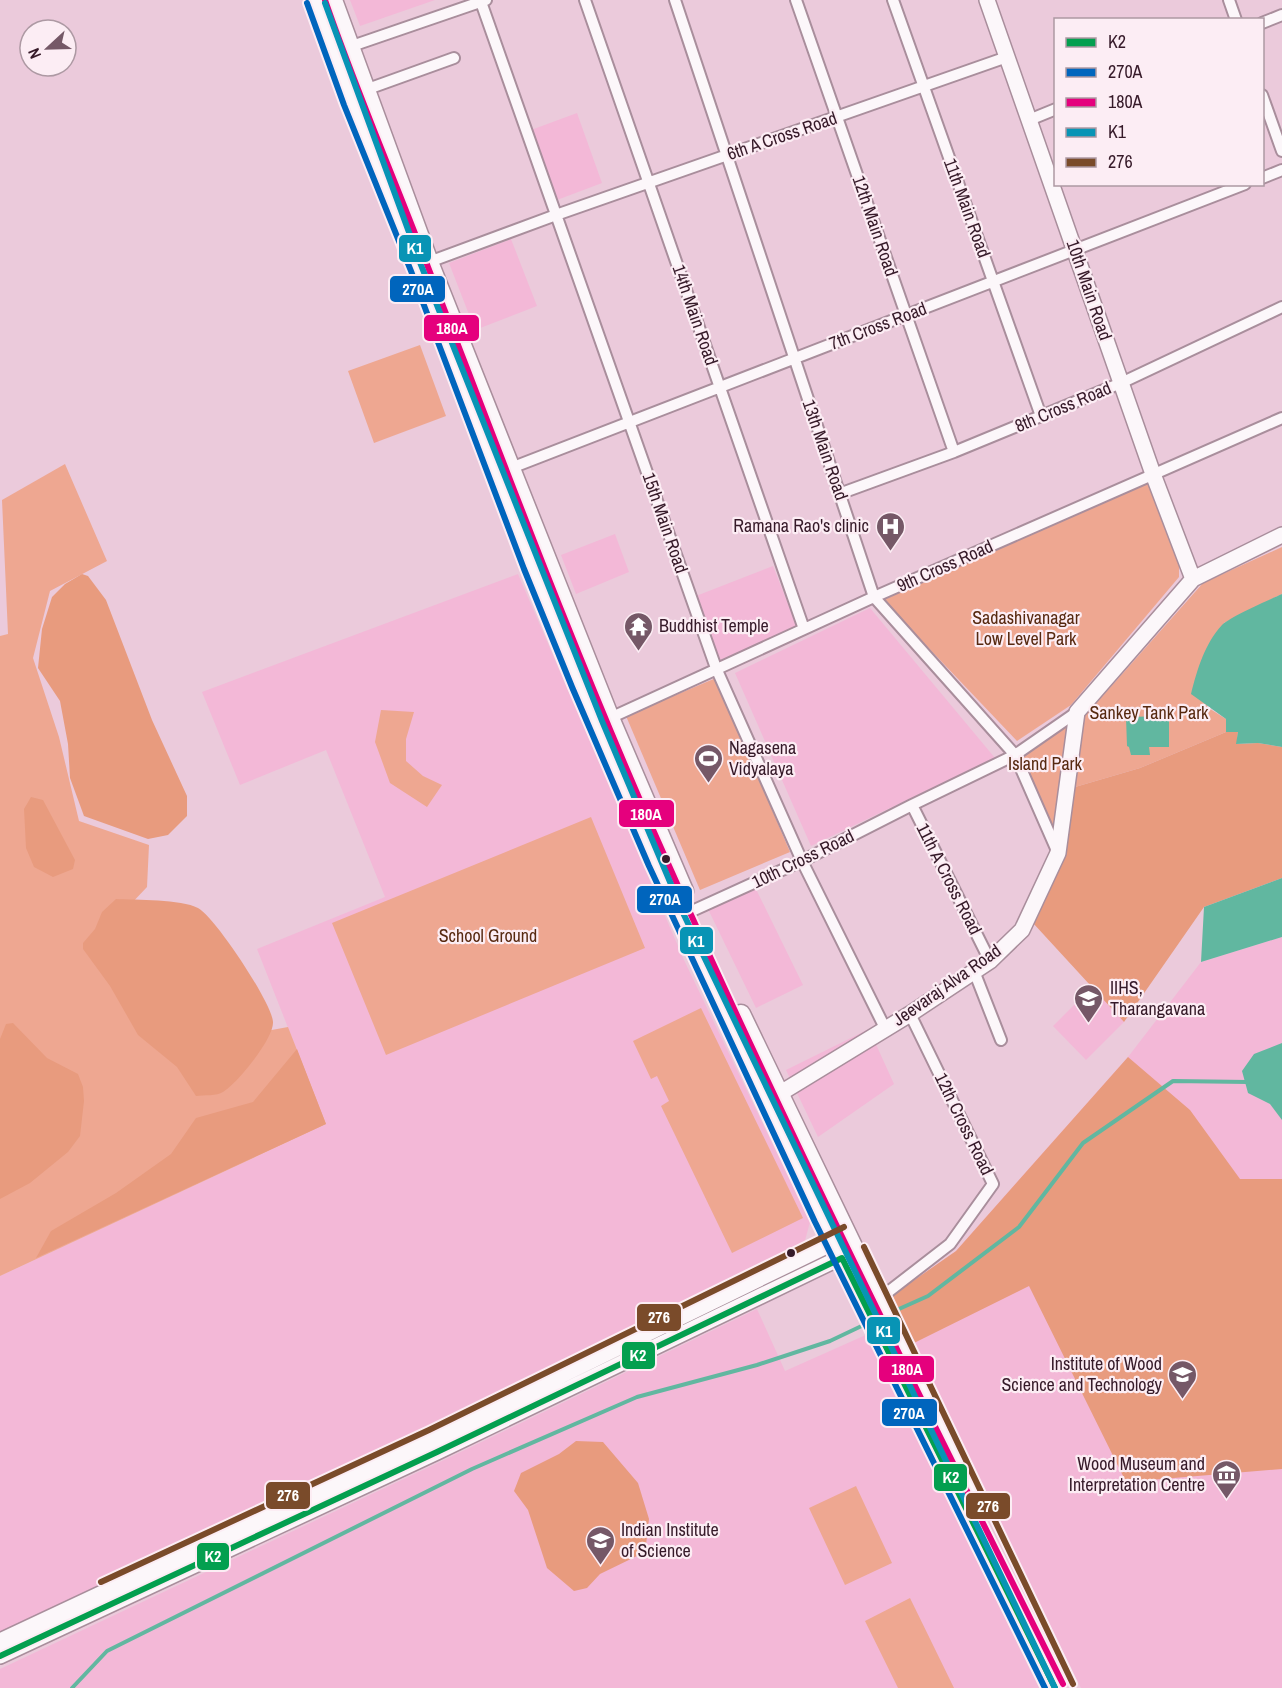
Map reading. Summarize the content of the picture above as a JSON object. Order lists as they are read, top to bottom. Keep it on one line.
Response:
{"streets":{"main road":["10th Main Road","Jeevaraj Alva Road"],"street":["6th A Cross Road","11th Main Road","12th Main Road","14th Main Road","7th Cross Road","8th Cross Road","13th Main Road","15th Main Road","9th Cross Road","10th Cross Road","11th A Cross Road","12th Cross Road"]},"crossings":[["6th A Cross Road","11th Main Road"],["6th A Cross Road","12th Main Road"],["6th A Cross Road","10th Main Road"],["6th A Cross Road","14th Main Road"],["6th A Cross Road","13th Main Road"],["6th A Cross Road","15th Main Road"],["11th Main Road","7th Cross Road"],["11th Main Road","8th Cross Road"],["12th Main Road","7th Cross Road"],["12th Main Road","8th Cross Road"],["10th Main Road","7th Cross Road"],["10th Main Road","8th Cross Road"],["10th Main Road","9th Cross Road"],["14th Main Road","7th Cross Road"],["14th Main Road","9th Cross Road"],["7th Cross Road","13th Main Road"],["7th Cross Road","15th Main Road"],["8th Cross Road","13th Main Road"],["13th Main Road","9th Cross Road"],["13th Main Road","11th A Cross Road"],["13th Main Road","Jeevaraj Alva Road"],["15th Main Road","9th Cross Road"],["15th Main Road","10th Cross Road"],["15th Main Road","Jeevaraj Alva Road"],["10th Cross Road","11th A Cross Road"],["11th A Cross Road","Jeevaraj Alva Road"],["Jeevaraj Alva Road","12th Cross Road"]],"parks":["Sadashivanagar Low Level Park","Sankey Tank Park","Island Park","School Ground"],"places":{"hospital":["Ramana Rao's clinic"],"temple":["Buddhist Temple"],"sports":["Nagasena Vidyalaya"],"school or university":["IIHS, Tharangavana","Institute of Wood Science and Technology","Indian Institute of Science"],"museum":["Wood Museum and Interpretation Centre"]},"lines":["transit line 180A","transit line 270A","transit line K1","transit line 276","transit line K2"],"legend":["K2","270A","180A","K1","276"],"north":"left"}
